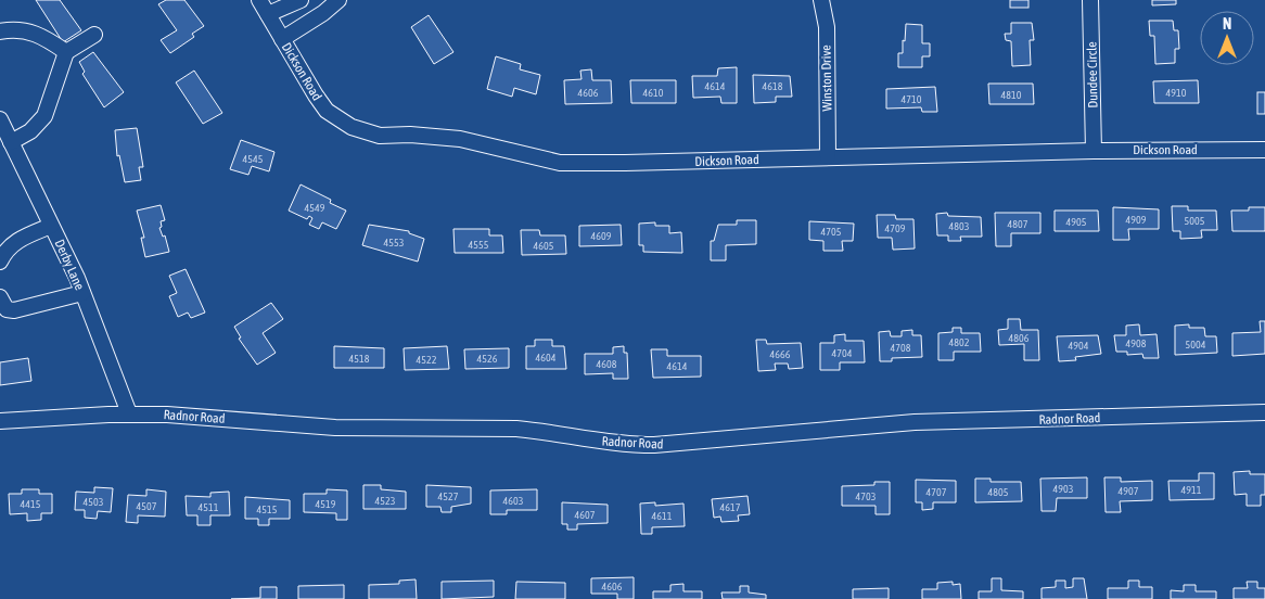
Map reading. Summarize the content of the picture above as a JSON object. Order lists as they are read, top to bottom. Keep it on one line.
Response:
{"streets":{"street":["Dickson Road","Dundee Circle","Winston Drive","Derby Lane","Radnor Road"]},"crossings":[["Dickson Road","Dundee Circle"],["Dickson Road","Winston Drive"],["Derby Lane","Radnor Road"]],"house_numbers":["4614","4618","4606","4610","4910","4810","4710","4545","4549","4909","5005","4905","4807","4803","4709","4705","4609","4553","4555","4605","4806","4802","4908","5004","4904","4708","4704","4666","4604","4518","4526","4522","4608","4614","4903","4911","4907","4707","4805","4527","4703","4523","4603","4503","4415","4519","4507","4511","4617","4515","4607","4611","4606"],"north":"top"}
